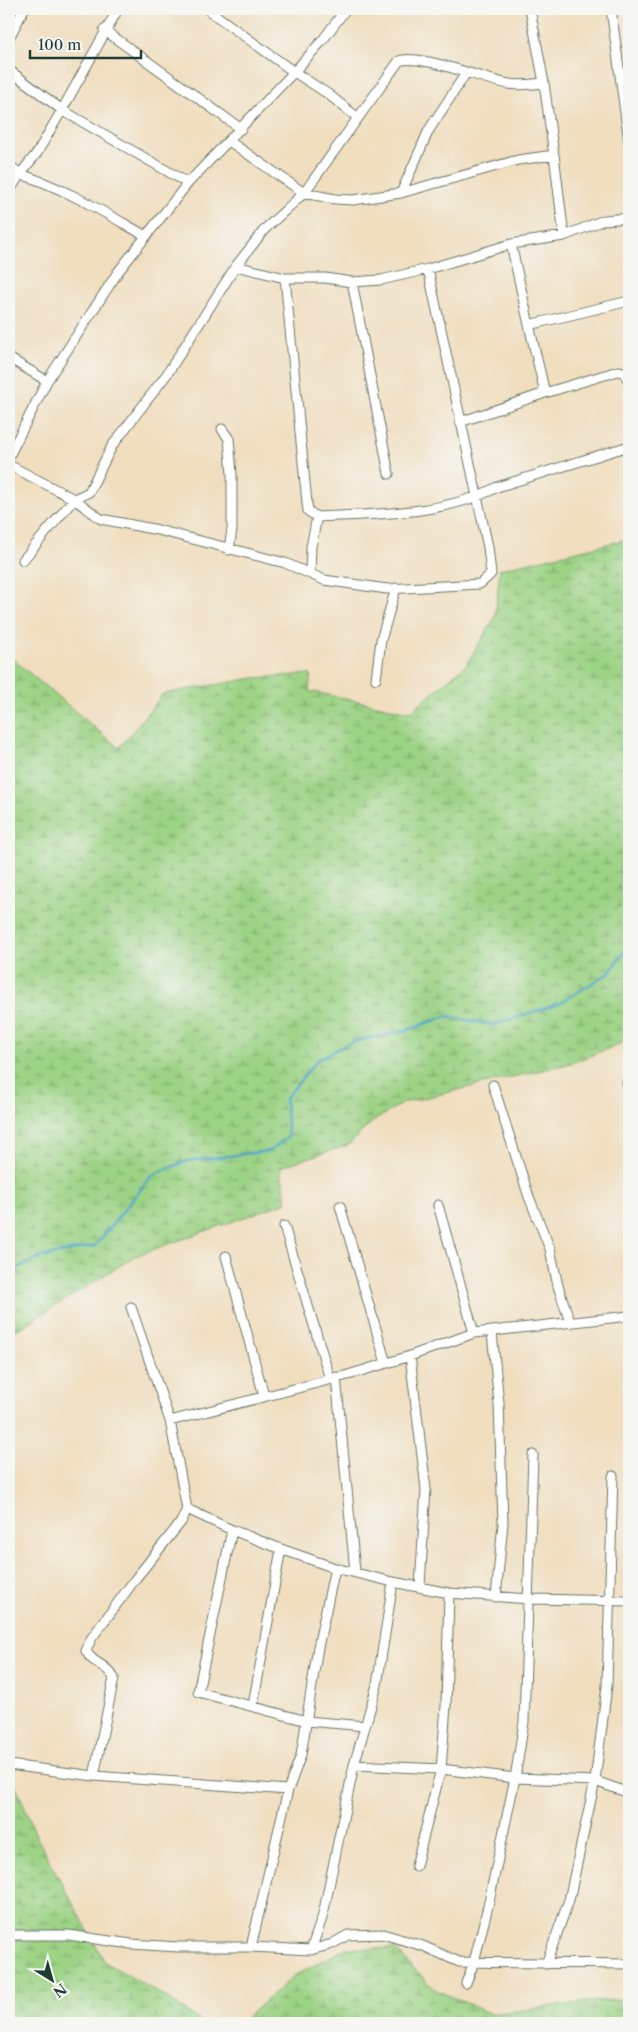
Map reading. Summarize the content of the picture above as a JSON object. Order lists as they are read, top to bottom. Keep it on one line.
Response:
{"scale_bar":"100 m","north":"bottom right"}
